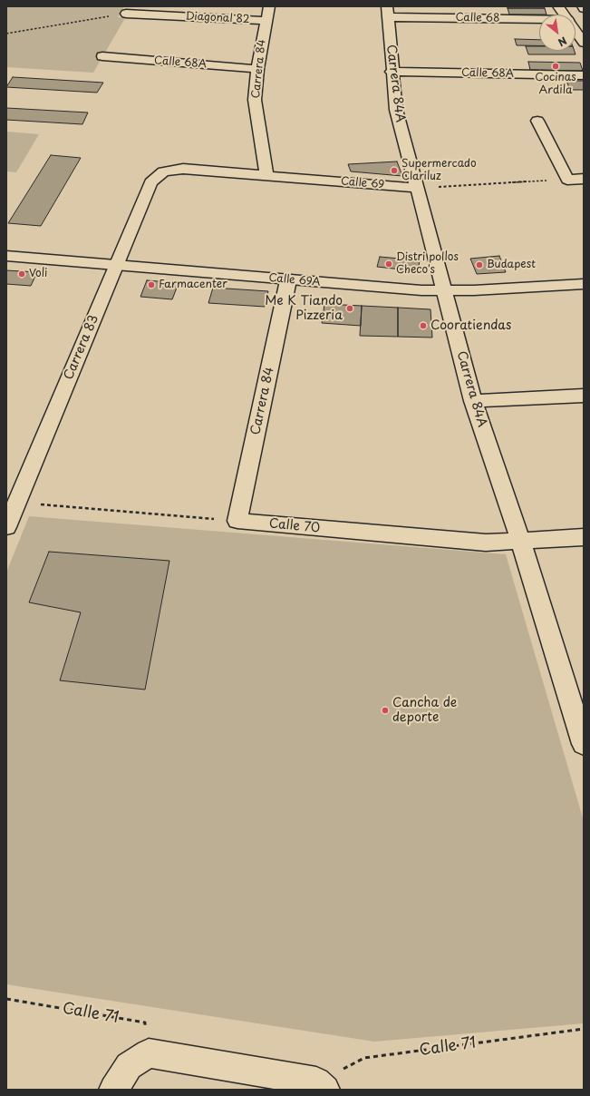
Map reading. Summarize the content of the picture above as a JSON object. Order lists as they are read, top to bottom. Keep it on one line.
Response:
{"streets":{"street":["Diagonal 82","Calle 68","Calle 68A","Carrera 84","Carrera 84A","Calle 69","Calle 69A","Carrera 83","Calle 70"],"path":["Calle 71"]},"crossings":[["Diagonal 82","Carrera 84"],["Calle 68","Carrera 84A"],["Calle 68A","Carrera 84"],["Calle 68A","Carrera 84A"],["Carrera 84","Calle 69"],["Carrera 84","Calle 69A"],["Carrera 84","Calle 70"],["Carrera 84A","Calle 69"],["Carrera 84A","Calle 69A"],["Carrera 84A","Calle 70"],["Calle 69","Carrera 83"],["Calle 69A","Carrera 83"]],"places":["Cocinas Ardila","Supermercado Clariluz","Distri pollos Checo's","Budapest","Voli","Farmacenter","Me K Tiando Pizzeria","Cooratiendas","Cancha de deporte"],"north":"bottom right"}
